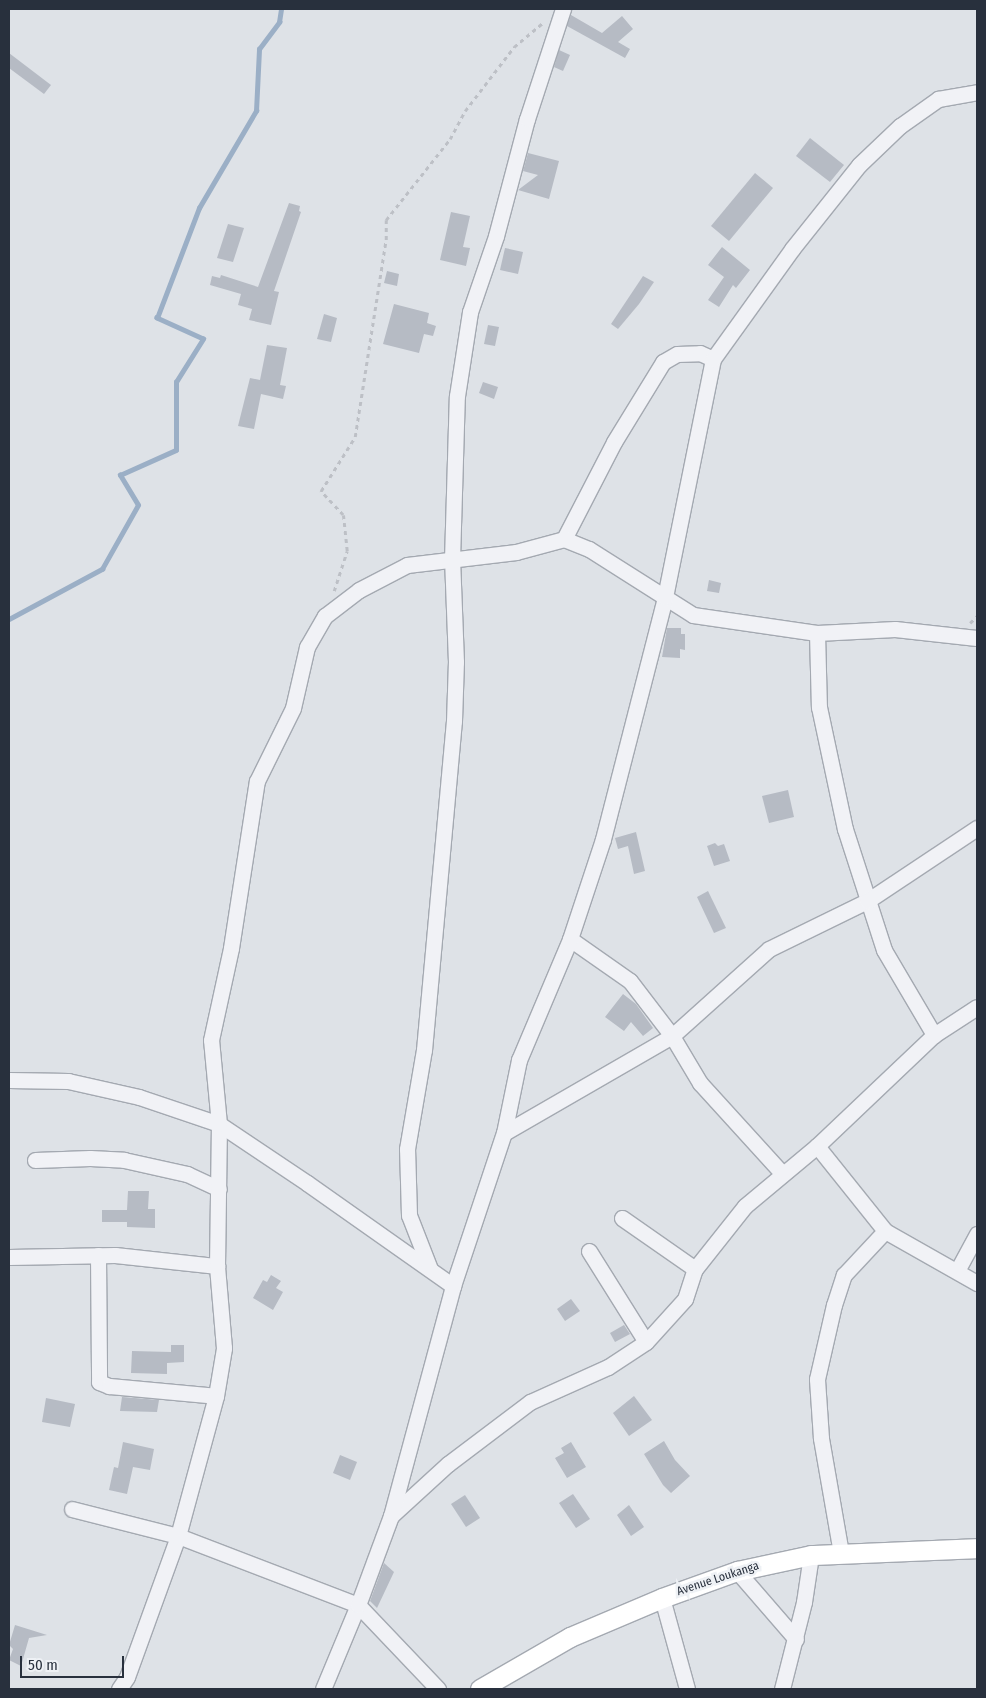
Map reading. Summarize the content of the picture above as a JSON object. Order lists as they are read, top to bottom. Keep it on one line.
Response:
{"streets":{"main road":["Avenue Loukanga"]},"scale_bar":"50 m"}
